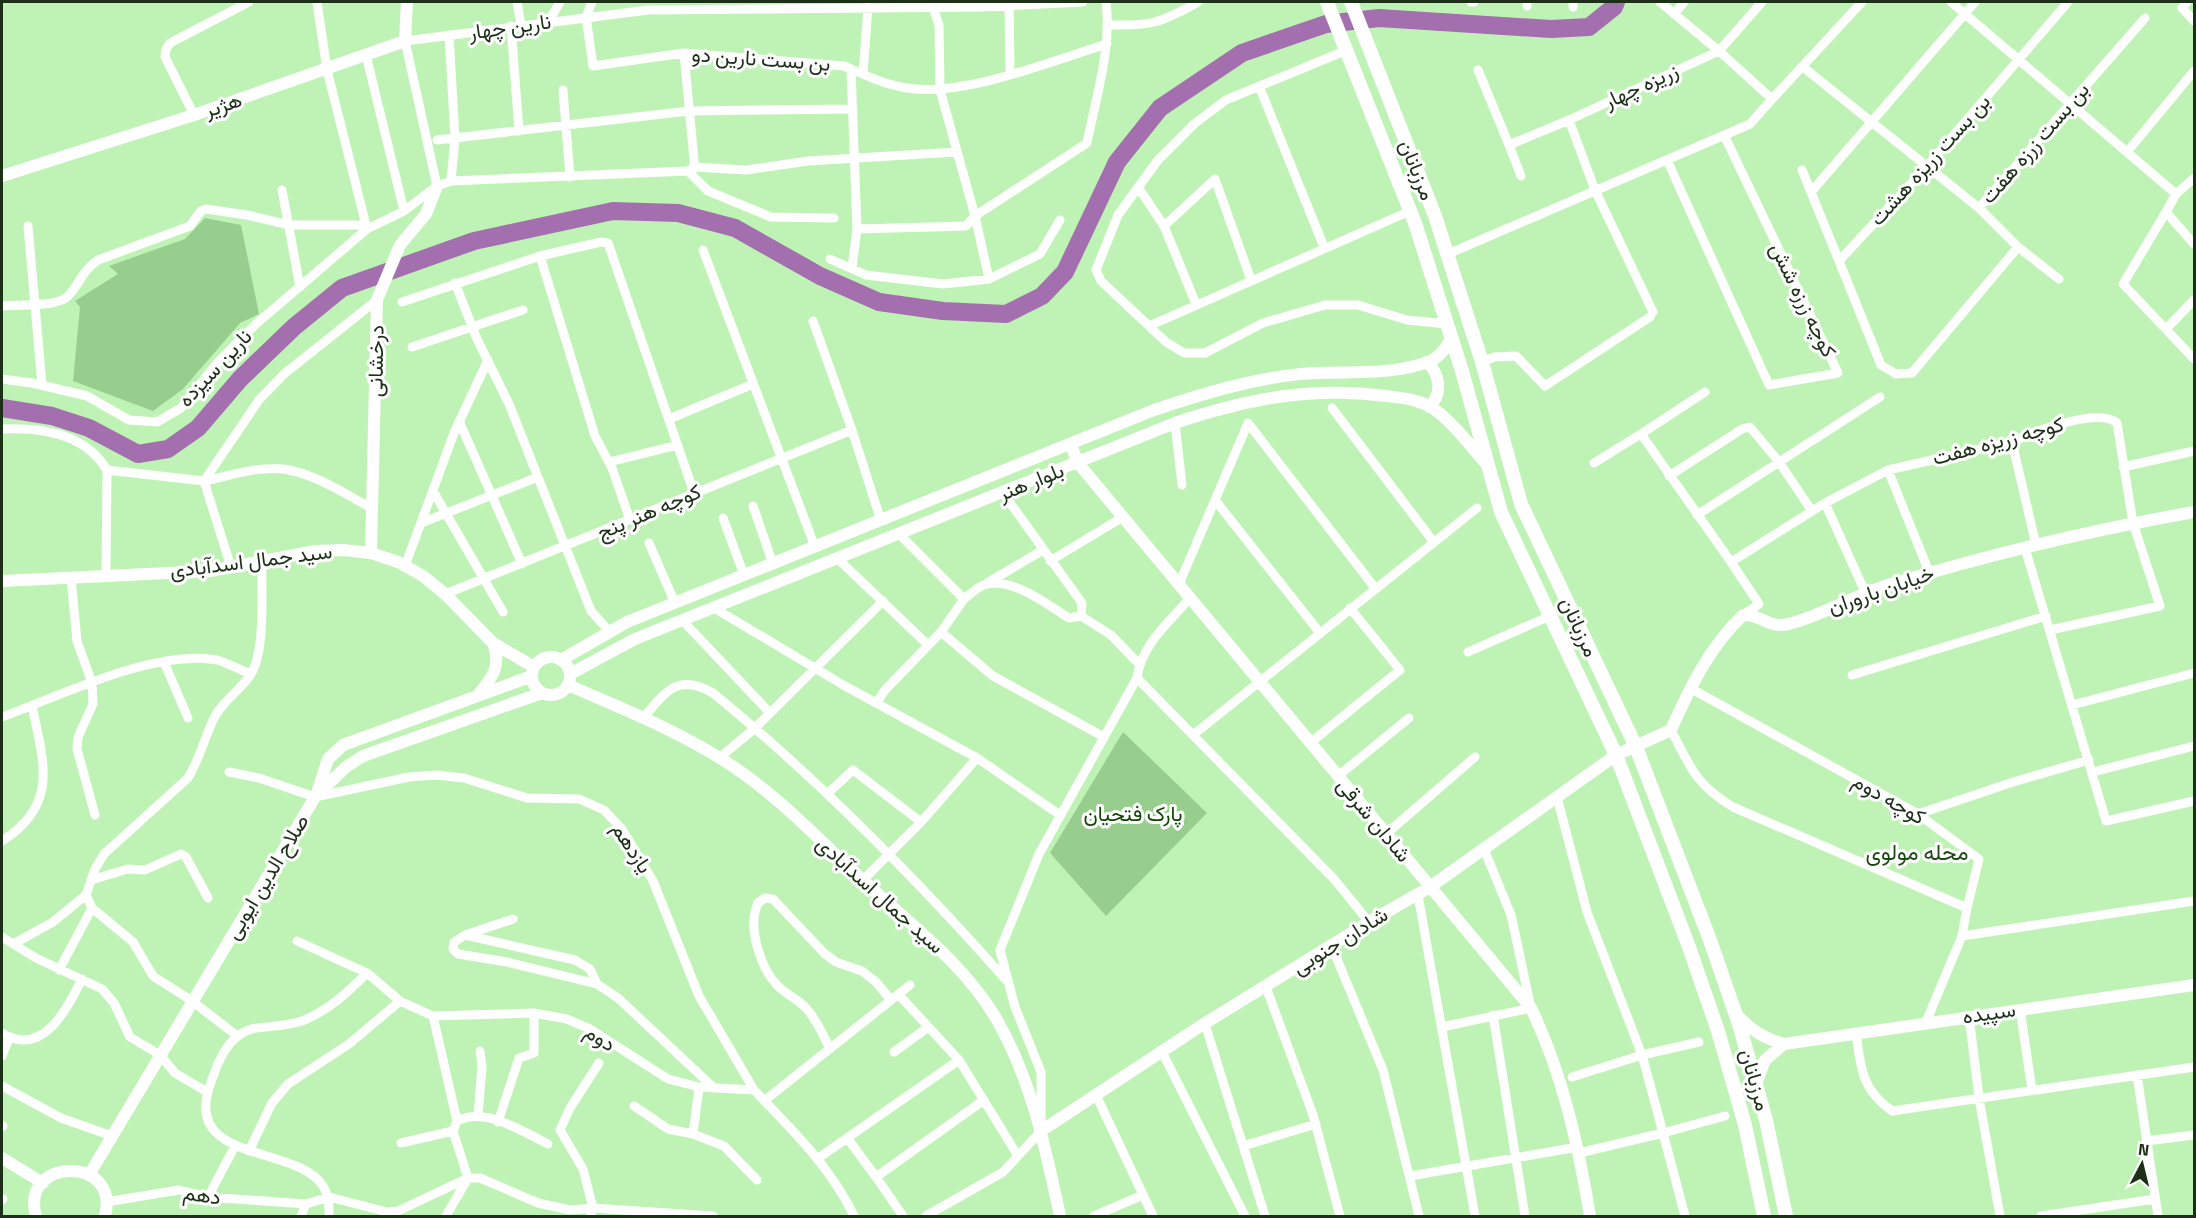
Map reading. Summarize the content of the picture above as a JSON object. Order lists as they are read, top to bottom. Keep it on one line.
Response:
{"streets":{"main road":["هژیر","مرزبانان","درخشانی","بلوار هنر","سید جمال اسدآبادی","خیابان باروران","شادان شرقی","صلاح الدین ایوبی","شادان جنوبی","سپیده"],"street":["نارین چهار","بن بست نارین دو","زریزه چهار","بن بست زرزه هفت","بن بست زریزه هشت","کوچه زرزه شش","نارین سیزده","کوچه زریزه هفت","کوچه هنر پنج","کوچه دوم","یازدهم","دوم","دهم"]},"crossings":[["نارین چهار","بن بست نارین دو"],["نارین چهار","هژیر"],["بن بست زرزه هفت","بن بست زریزه هشت"],["مرزبانان","بلوار هنر"],["مرزبانان","شادان جنوبی"],["درخشانی","سید جمال اسدآبادی"],["کوچه زریزه هفت","خیابان باروران"],["بلوار هنر","سید جمال اسدآبادی"],["بلوار هنر","شادان شرقی"],["بلوار هنر","صلاح الدین ایوبی"],["کوچه هنر پنج","سید جمال اسدآبادی"],["سید جمال اسدآبادی","صلاح الدین ایوبی"],["سید جمال اسدآبادی","شادان جنوبی"],["شادان شرقی","شادان جنوبی"],["یازدهم","صلاح الدین ایوبی"],["یازدهم","دوم"]],"districts":["محله مولوی"],"parks":["پارک فتحیان"],"north":"top"}
